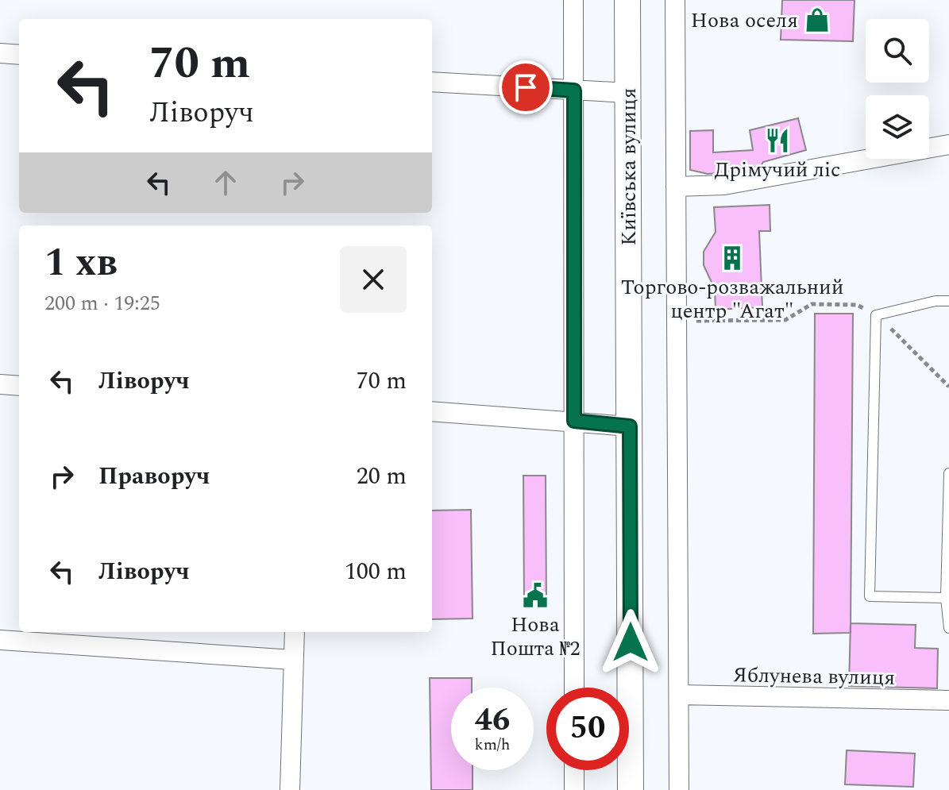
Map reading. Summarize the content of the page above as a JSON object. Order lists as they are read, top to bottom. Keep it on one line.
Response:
{"streets":{"main road":["Київська вулиця"],"street":["Яблунева вулиця"]},"places":{"shop":["Нова оселя"],"restaurant":["Дрімучий ліс"],"building":["Торгово-розважальний центр \"Агат\""],"public building":["Нова Пошта №2"]},"page":{"turn":["70 m","Ліворуч"],"heading":["1 хв","200 m · 19:25"],"list":[{"name":"Ліворуч","value":"70 m"},{"name":"Праворуч","value":"20 m"},{"name":"Ліворуч","value":"100 m"}],"speed":"46 km/h","limit":"50"}}
